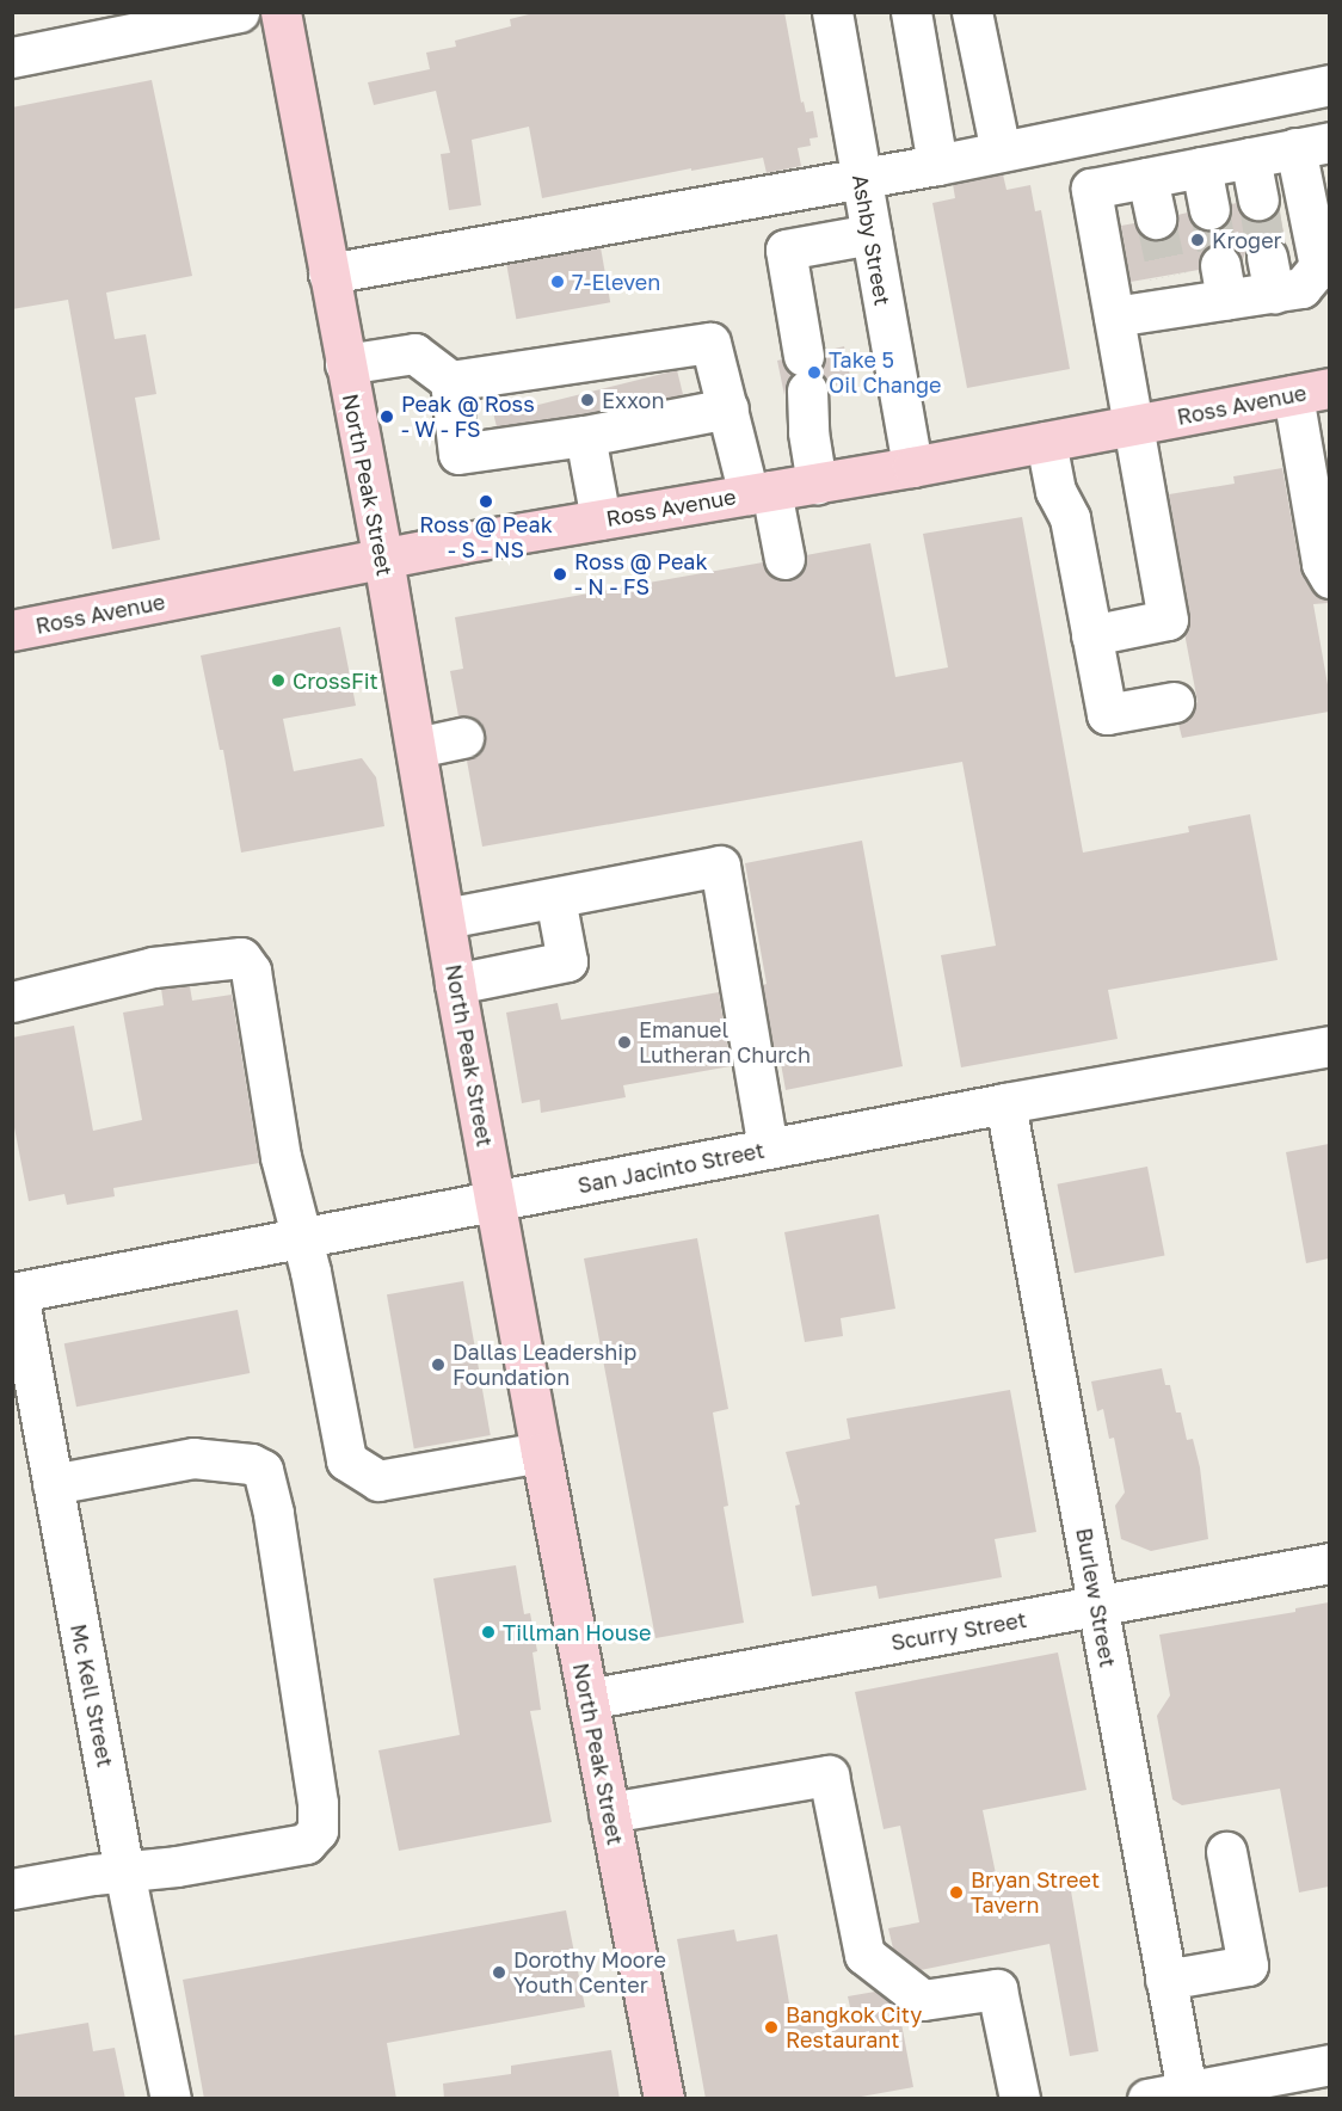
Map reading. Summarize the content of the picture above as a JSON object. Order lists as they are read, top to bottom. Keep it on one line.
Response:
{"streets":{"main road":["Ross Avenue","North Peak Street"],"street":["Ashby Street","San Jacinto Street","Burlew Street","Scurry Street","Mc Kell Street"]},"crossings":[["Ashby Street","Ross Avenue"],["Ross Avenue","North Peak Street"],["North Peak Street","San Jacinto Street"],["North Peak Street","Scurry Street"],["San Jacinto Street","Burlew Street"],["San Jacinto Street","Mc Kell Street"],["Burlew Street","Scurry Street"]],"places":["Kroger","7-Eleven","Take 5 Oil Change","Exxon","Peak @ Ross - W - FS","Ross @ Peak - S - NS","Ross @ Peak - N - FS","CrossFit","Emanuel Lutheran Church","Dallas Leadership Foundation","Tillman House","Bryan Street Tavern","Dorothy Moore Youth Center","Bangkok City Restaurant"]}
